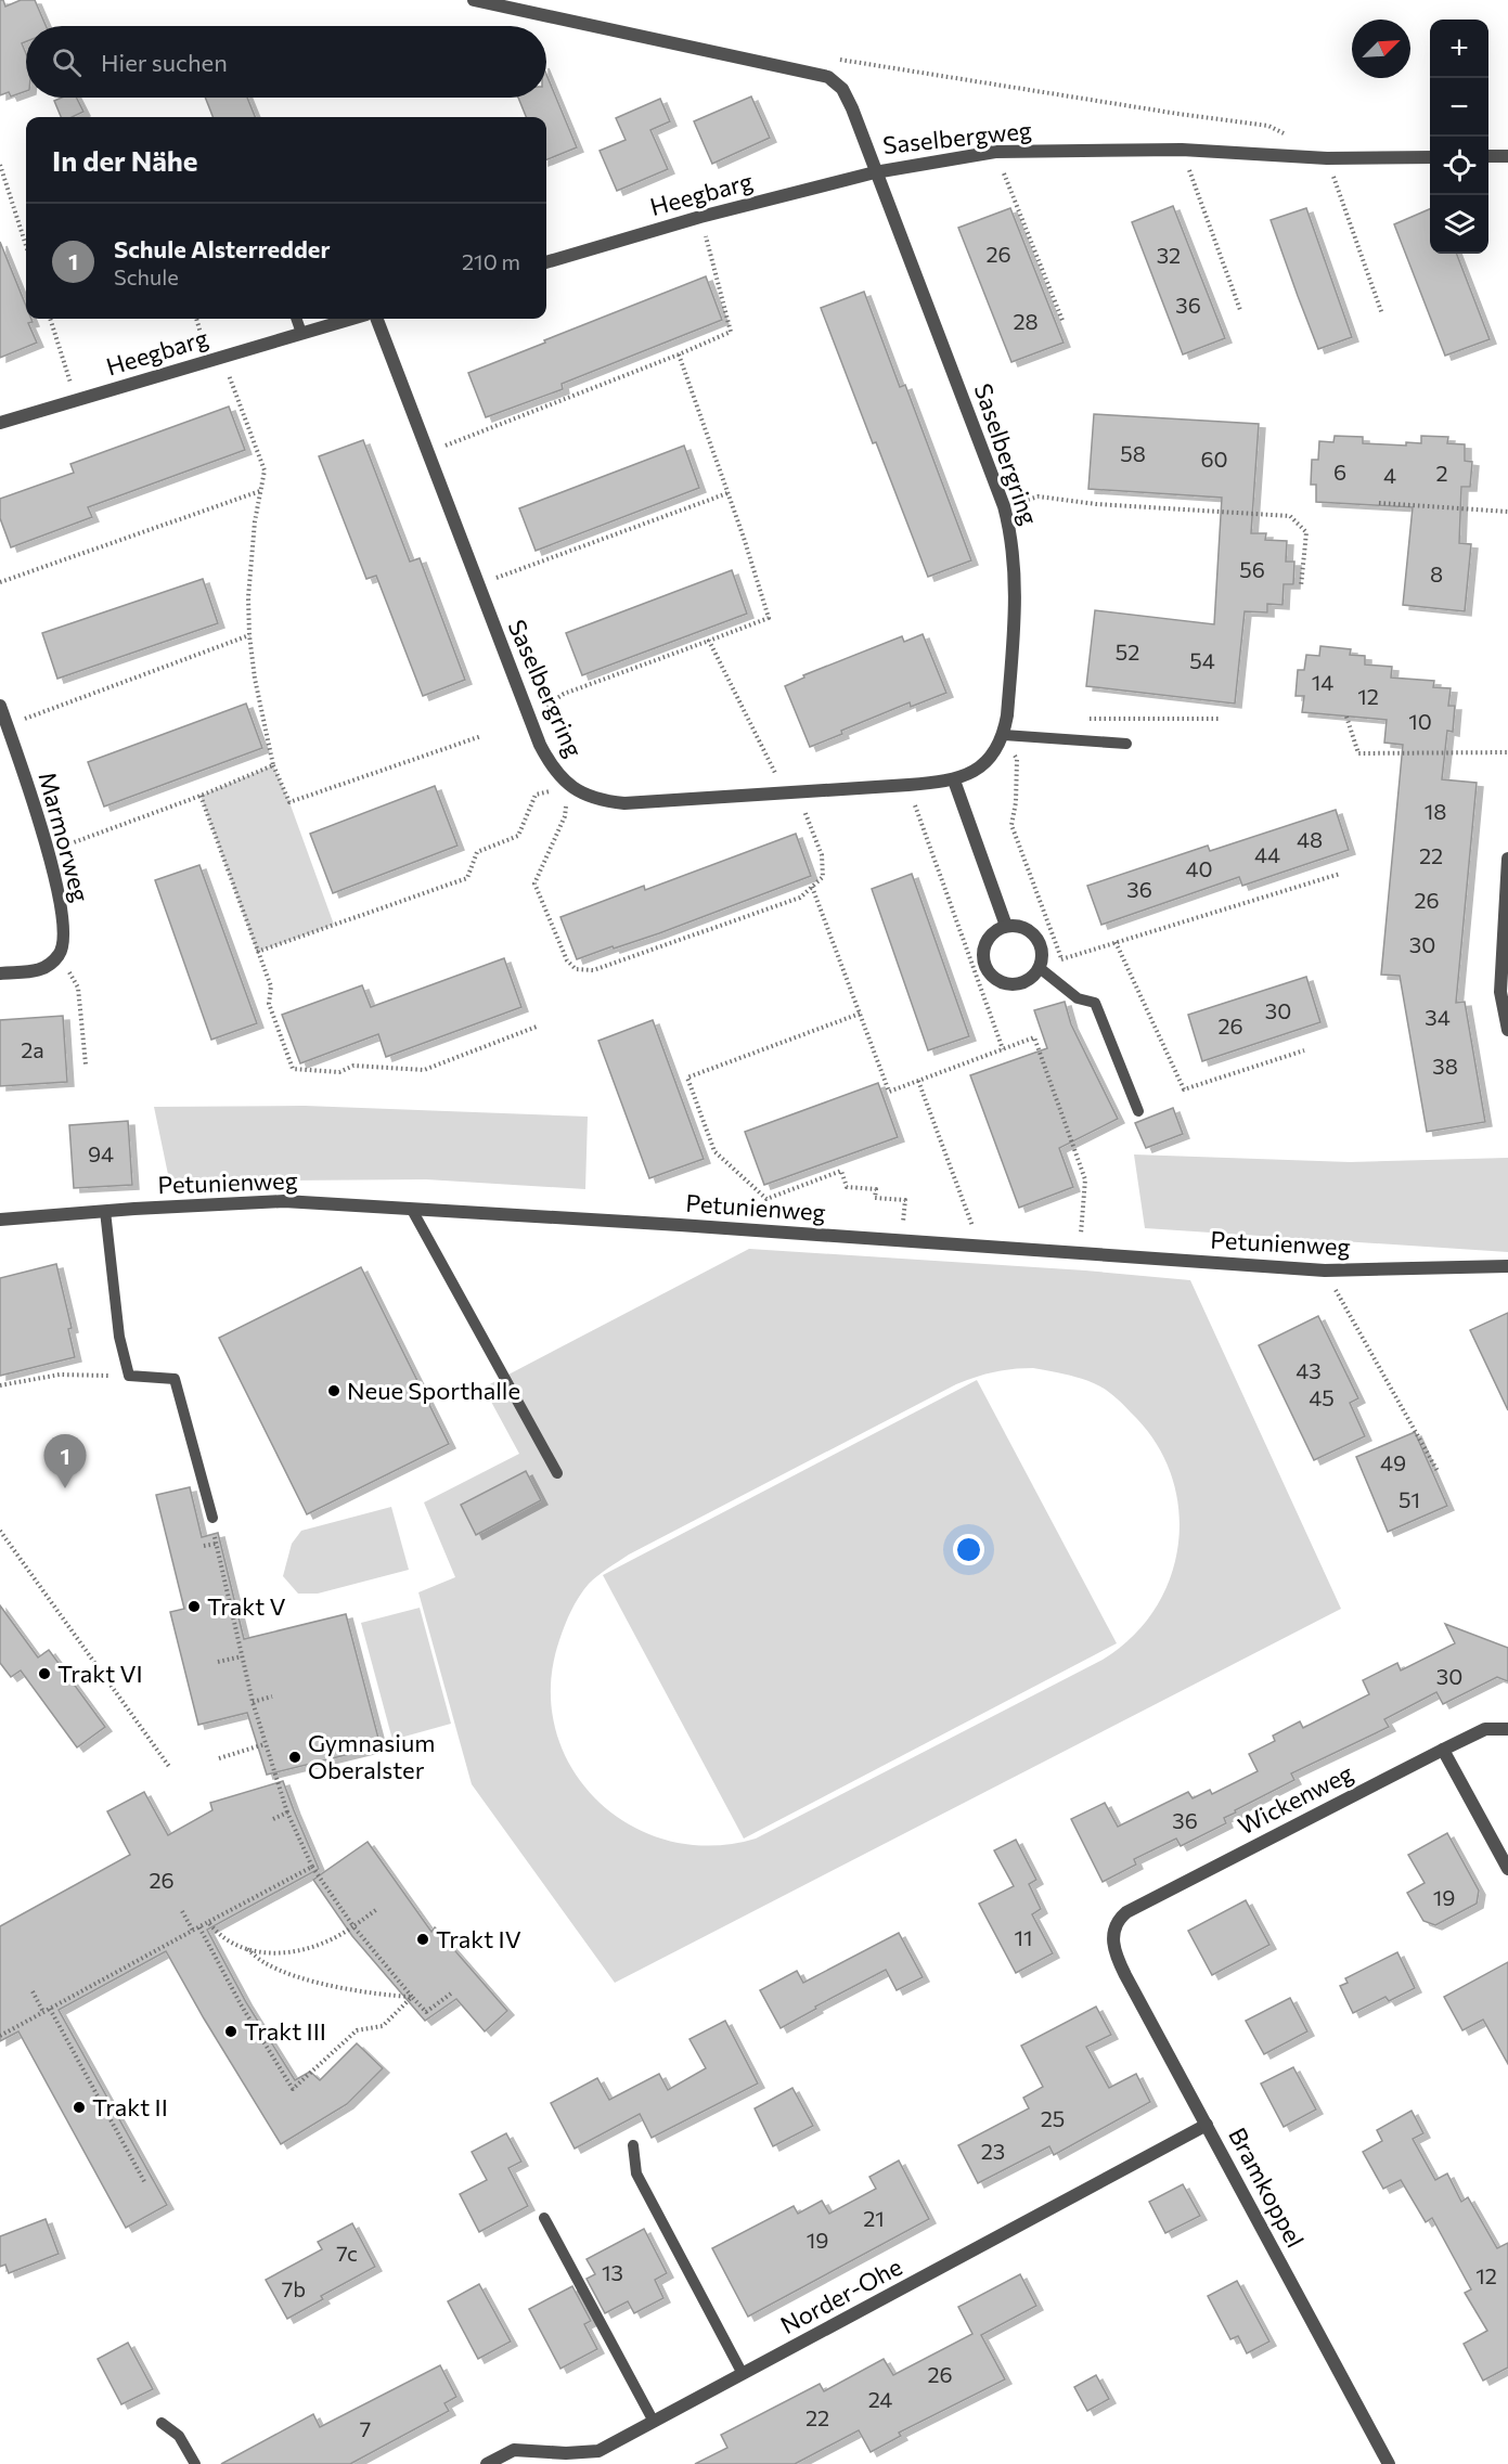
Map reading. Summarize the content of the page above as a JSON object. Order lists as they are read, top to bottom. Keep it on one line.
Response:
{"streets":{"street":["Saselbergweg","Heegbarg","Saselbergring","Marmorweg","Petunienweg","Wickenweg","Bramkoppel","Norder-Ohe"]},"crossings":[["Saselbergweg","Heegbarg"],["Saselbergweg","Saselbergring"],["Heegbarg","Saselbergring"],["Wickenweg","Bramkoppel"],["Bramkoppel","Norder-Ohe"]],"places":["Neue Sporthalle","Trakt V","Trakt VI","Gymnasium Oberalster","Trakt IV","Trakt III","Trakt II"],"house_numbers":["26","32","36","28","58","60","6","2","4","56","8","52","54","14","12","10","18","48","44","22","40","36","26","30","30","34","26","2a","38","94","43","45","49","51","30","36","26","19","11","25","23","21","19","7c","13","12","7b","26","24","22","7"],"north":"top right","page":{"map_buttons":["+","−"],"search":"Hier suchen","heading":"In der Nähe","list":[{"mark":"1","name":"Schule Alsterredder","note":"Schule","value":"210 m"}],"pins":"1"}}
